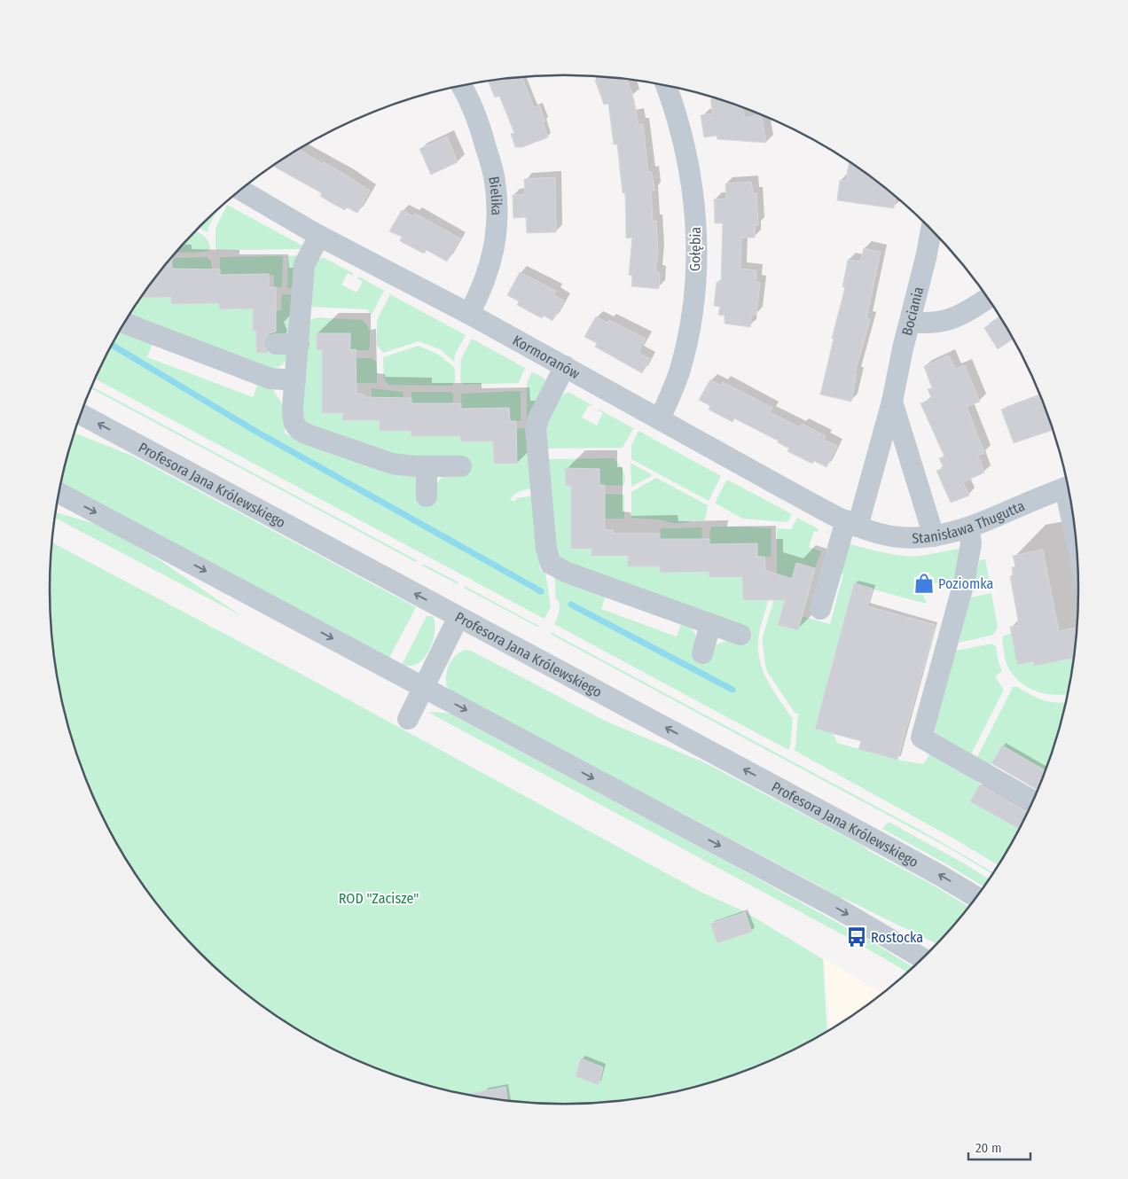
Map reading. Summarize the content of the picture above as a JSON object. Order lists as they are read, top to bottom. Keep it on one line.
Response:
{"streets":{"street":["Bielika","Gołębia","Bociania","Kormoranów","Profesora Jana Królewskiego","Stanisława Thugutta"]},"crossings":[["Bielika","Kormoranów"],["Gołębia","Kormoranów"],["Bociania","Kormoranów"],["Bociania","Stanisława Thugutta"],["Kormoranów","Stanisława Thugutta"]],"parks":["ROD \"Zacisze\""],"places":{"shop":["Poziomka"],"bus stop":["Rostocka"]},"scale_bar":"20 m"}
